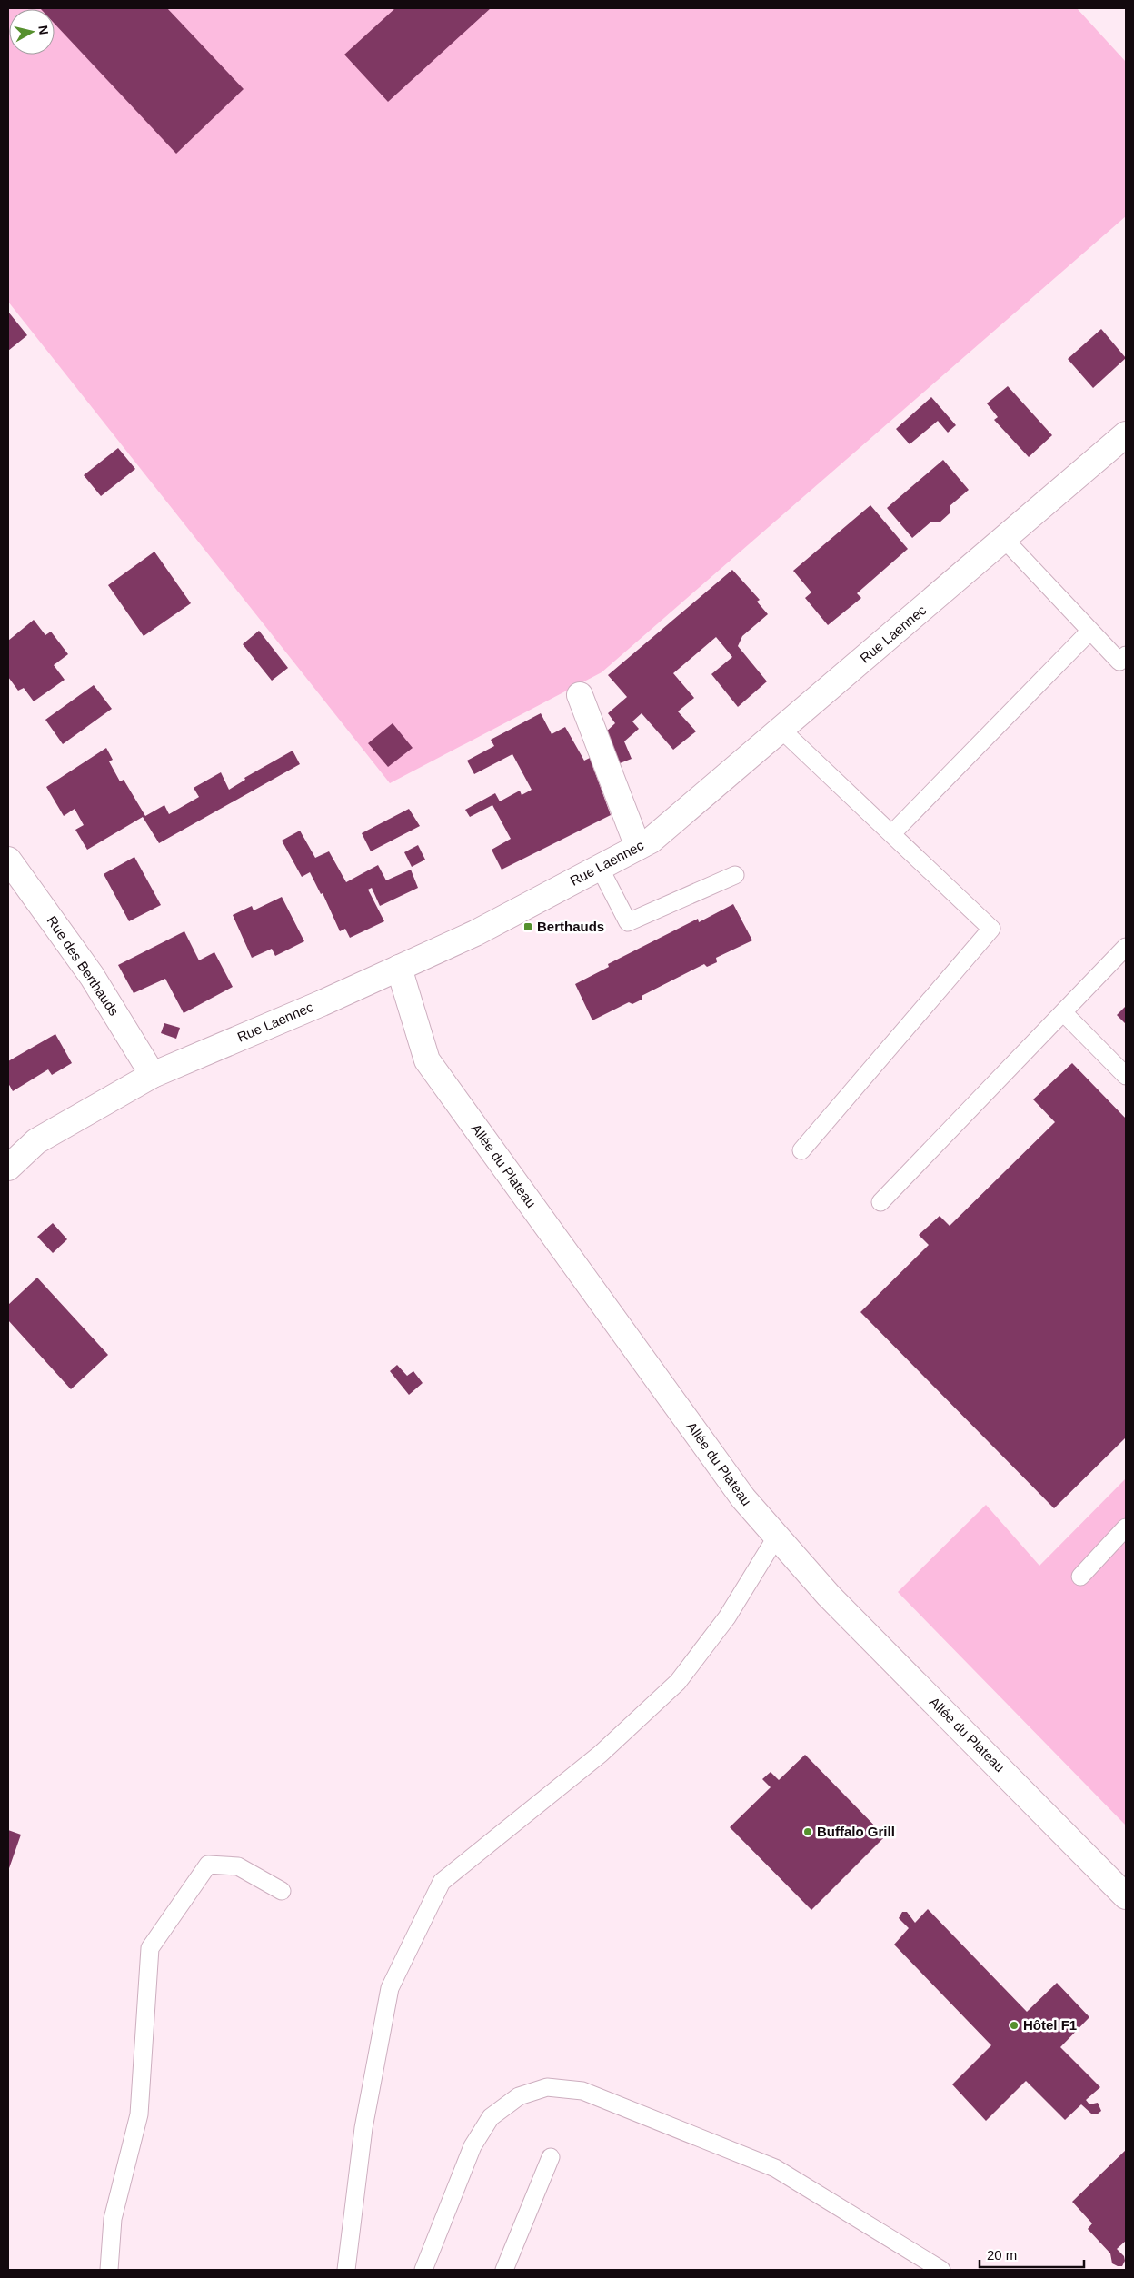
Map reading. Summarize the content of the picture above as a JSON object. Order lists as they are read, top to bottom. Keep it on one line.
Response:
{"streets":{"street":["Rue Laennec","Rue des Berthauds","Allée du Plateau"]},"crossings":[["Rue Laennec","Rue des Berthauds"],["Rue Laennec","Allée du Plateau"]],"places":{"transit":["Berthauds"],"other":["Buffalo Grill","Hôtel F1"]},"scale_bar":"20 m","north":"right"}
